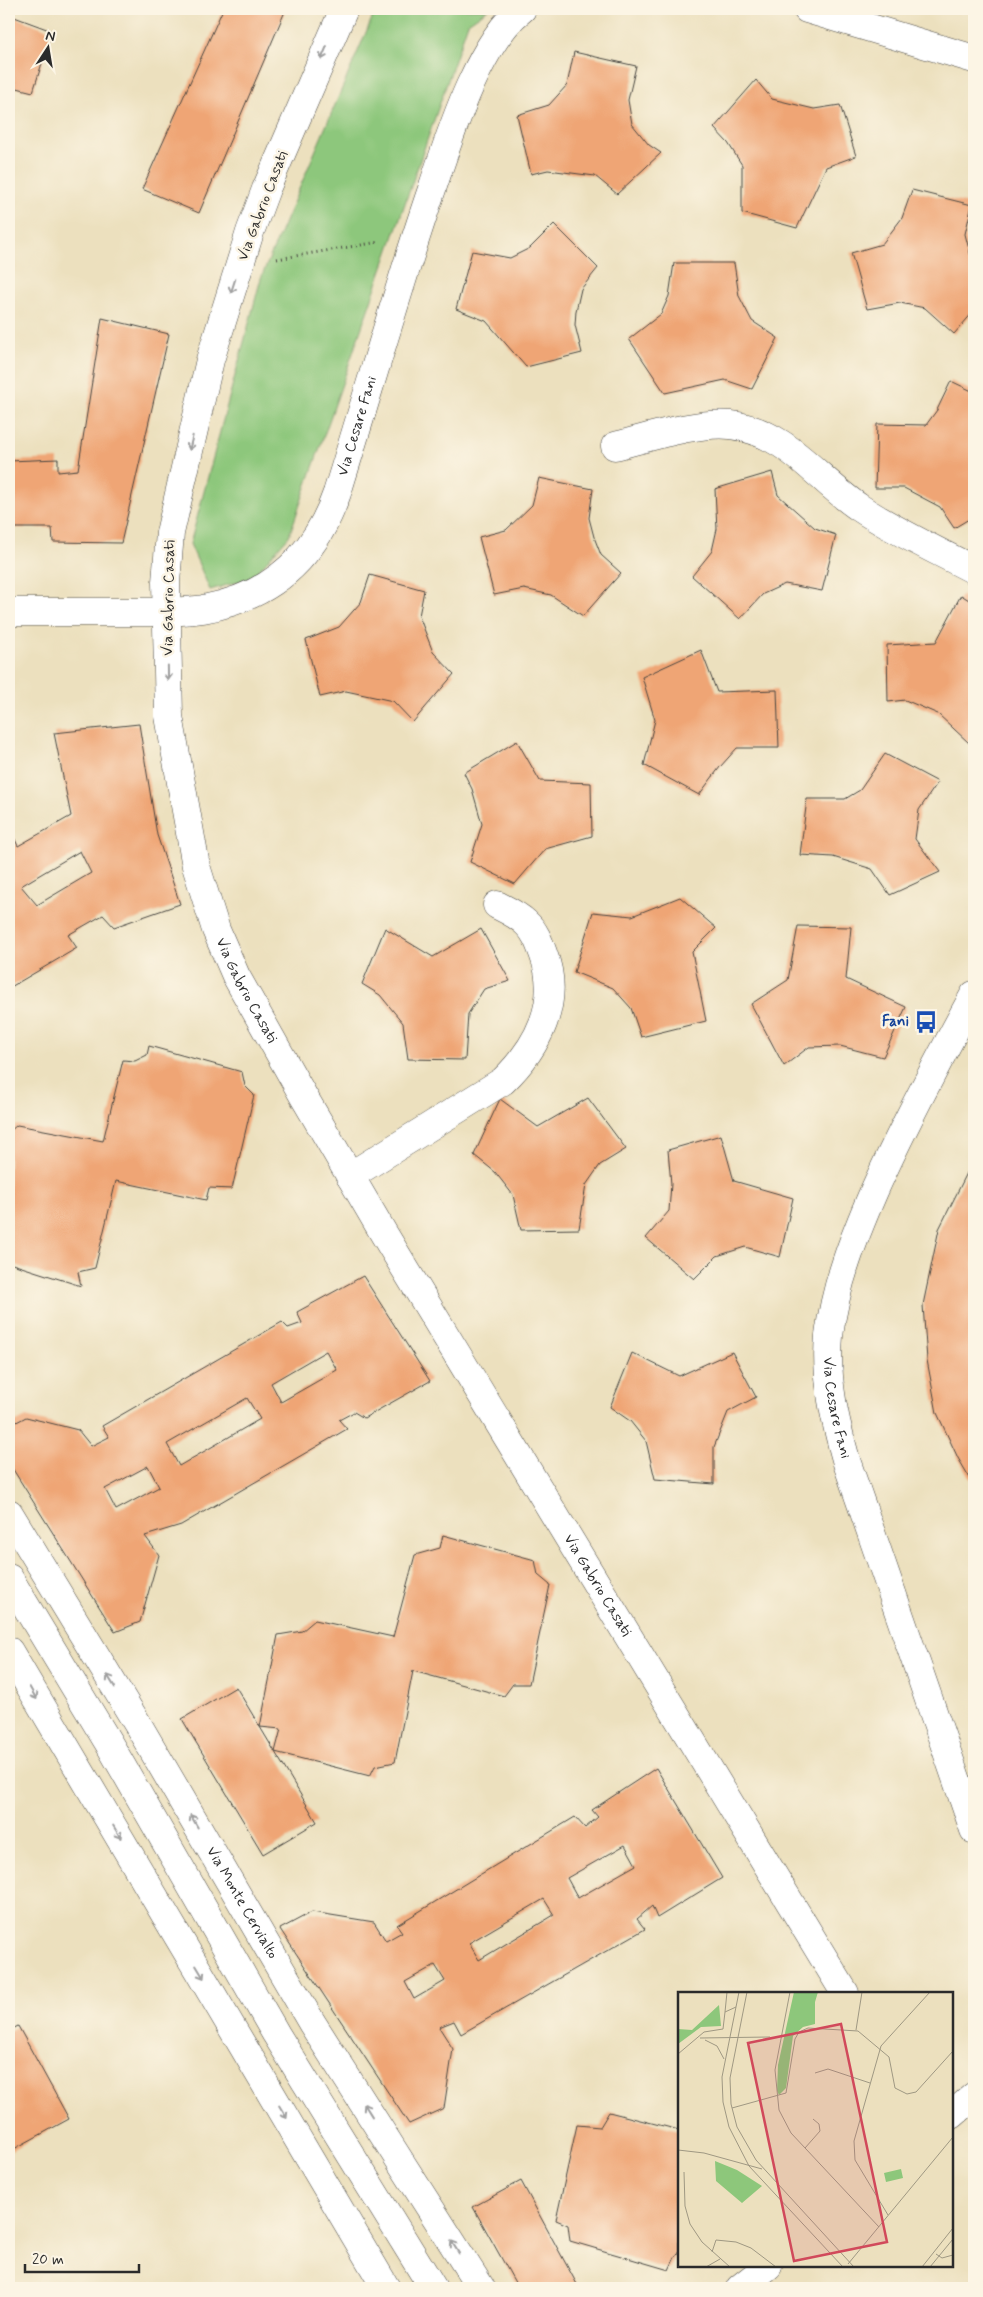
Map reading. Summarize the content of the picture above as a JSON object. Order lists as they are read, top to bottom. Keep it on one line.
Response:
{"streets":{"street":["Via Gabrio Casati","Via Cesare Fani","Via Monte Cervialto"]},"crossings":[["Via Gabrio Casati","Via Cesare Fani"]],"one_way":["Via Gabrio Casati"],"places":{"bus stop":["Fani"]},"scale_bar":"20 m","north":"top"}
